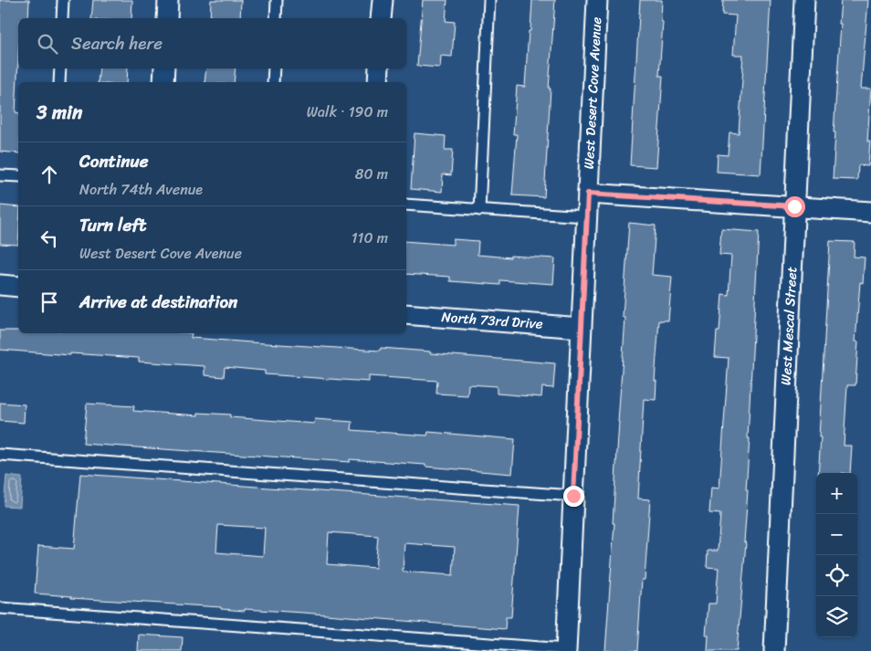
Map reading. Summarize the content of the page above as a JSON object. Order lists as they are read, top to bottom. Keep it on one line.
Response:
{"streets":{"street":["West Desert Cove Avenue","North 73rd Drive","West Mescal Street"]},"crossings":[["West Desert Cove Avenue","North 73rd Drive"]],"page":{"search":"Search here","heading":["3 min","Walk · 190 m"],"list":[["Continue","North 74th Avenue","80 m"],["Turn left","West Desert Cove Avenue","110 m"],"Arrive at destination"],"map_buttons":["+","−"]}}
